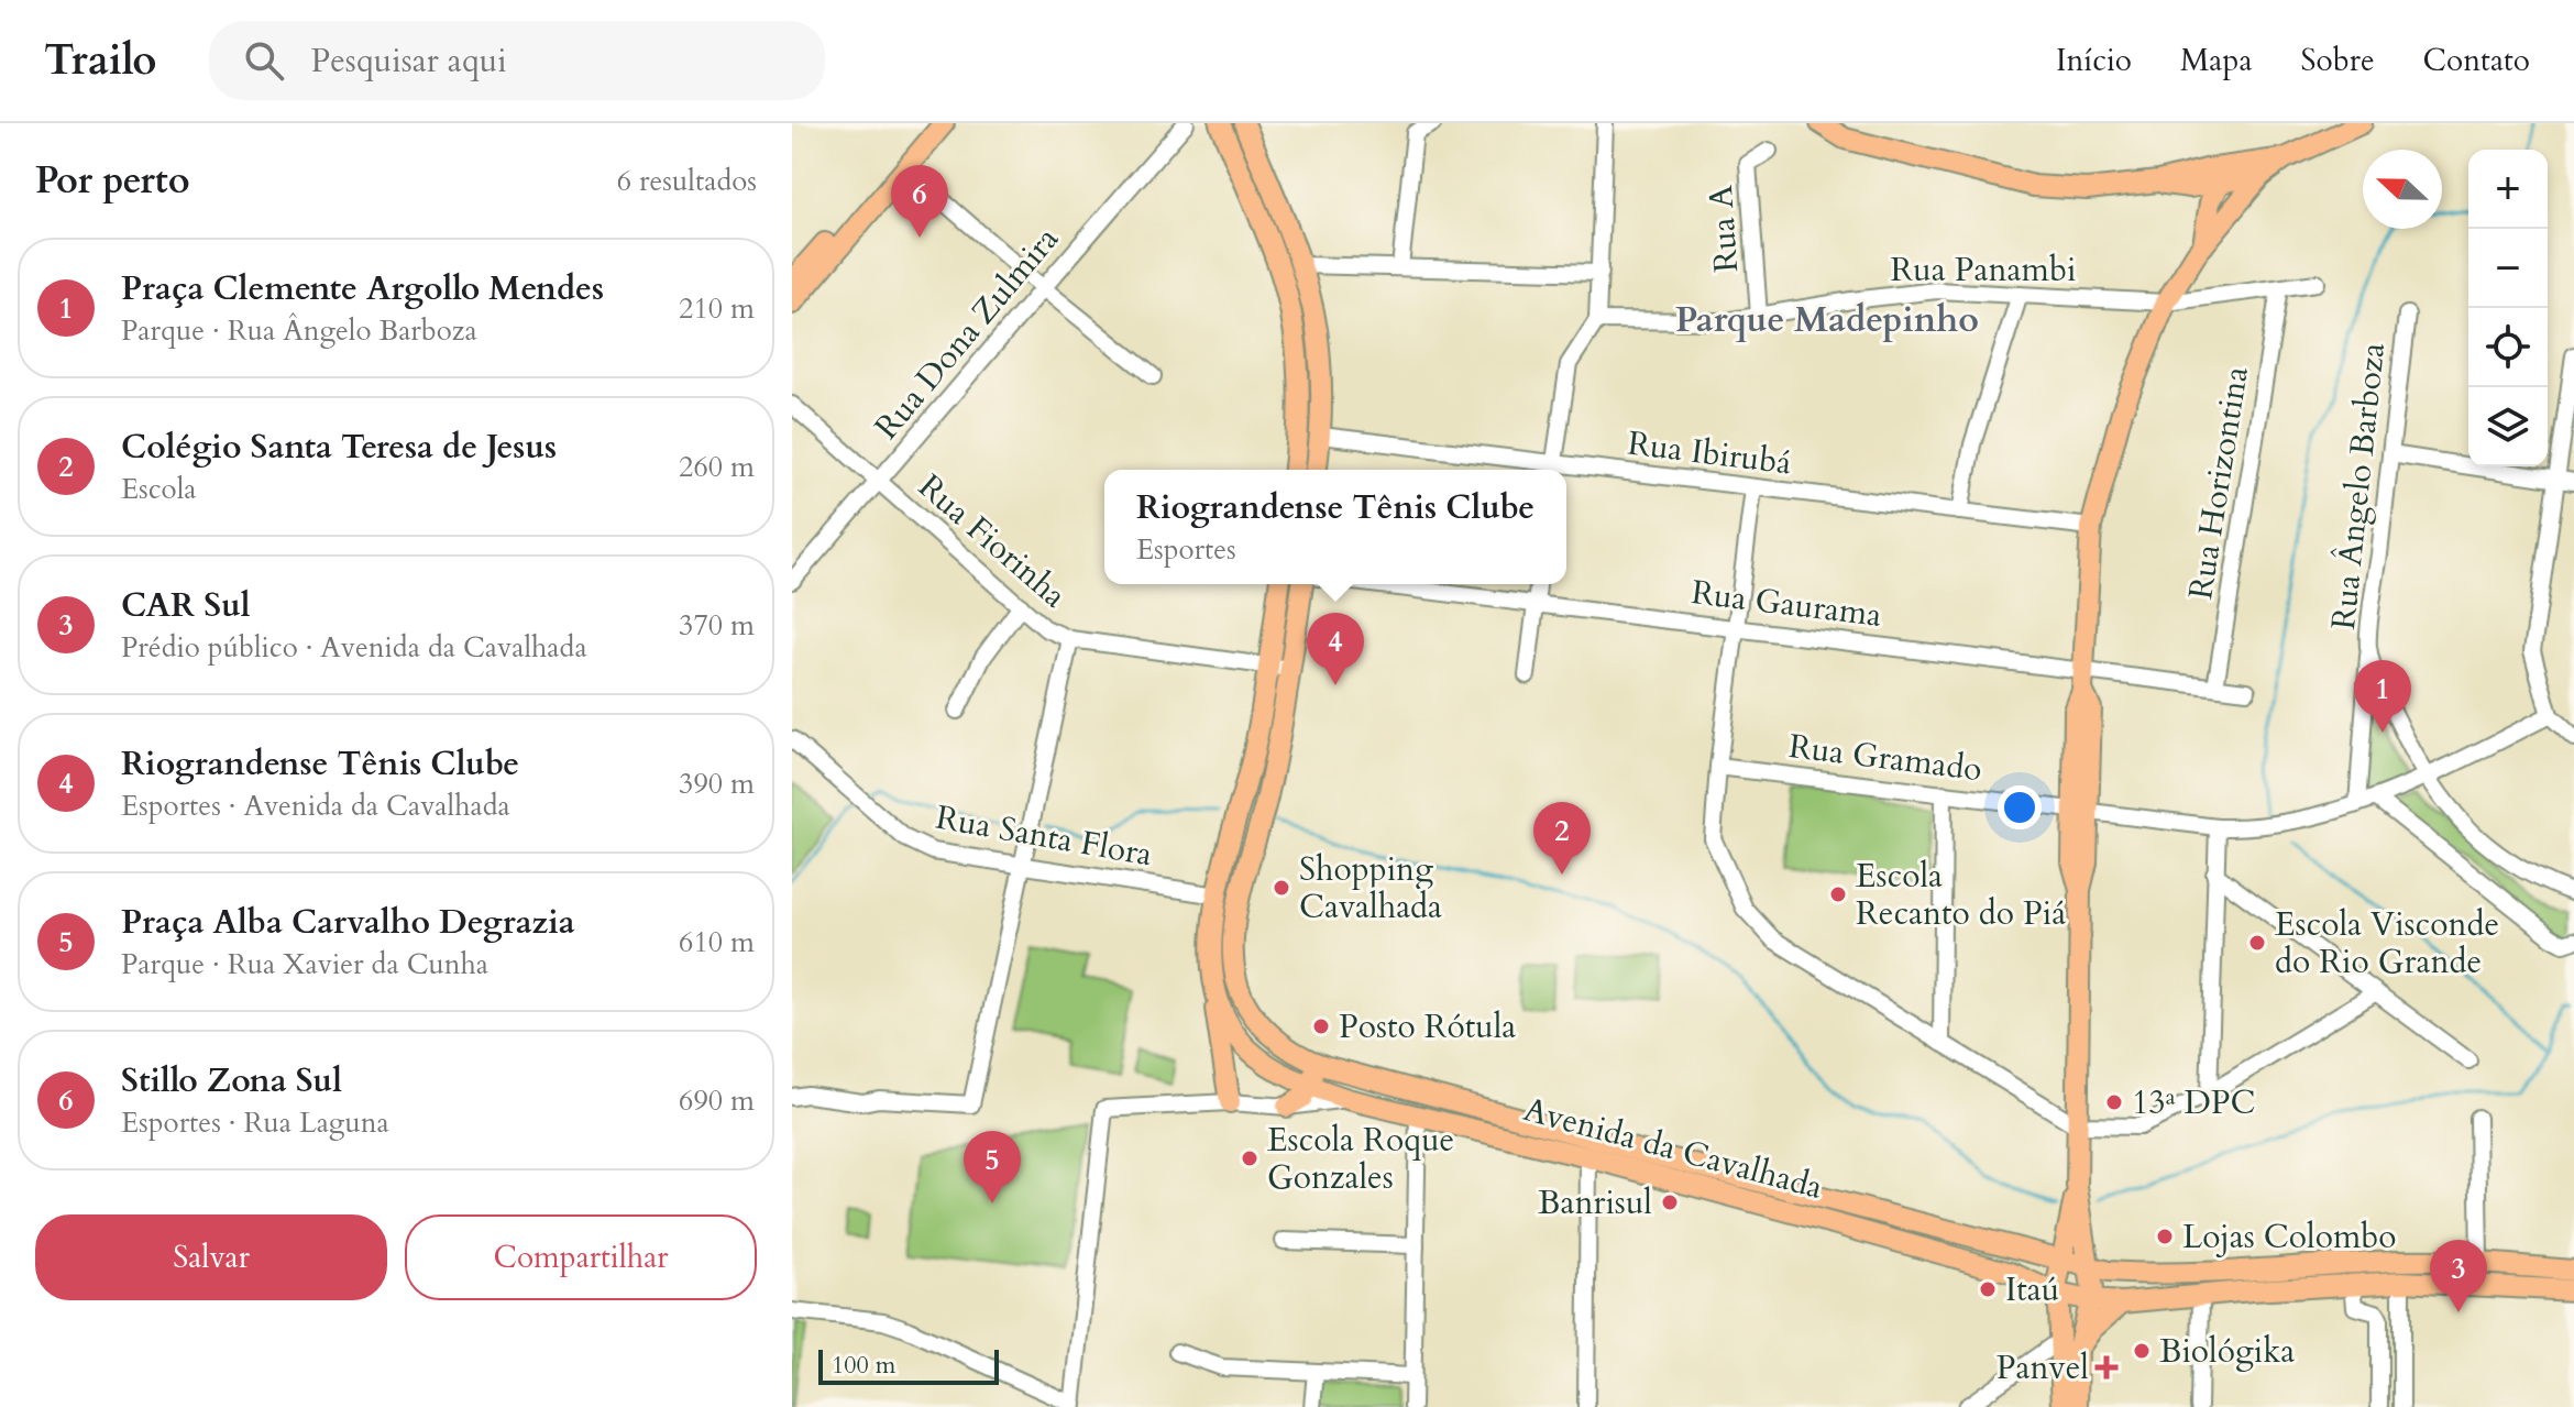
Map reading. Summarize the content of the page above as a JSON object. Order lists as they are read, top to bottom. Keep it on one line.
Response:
{"streets":{"main road":["Avenida da Cavalhada"],"street":["Rua A","Rua Panambi","Rua Dona Zulmira","Rua Ibirubá","Rua Horizontina","Rua Ângelo Barboza","Rua Fiorinha","Rua Gaurama","Rua Gramado","Rua Santa Flora"]},"crossings":[["Rua A","Rua Panambi"],["Rua Panambi","Rua Horizontina"],["Rua Dona Zulmira","Rua Fiorinha"],["Rua Horizontina","Rua Gaurama"],["Rua Ângelo Barboza","Rua Gramado"],["Rua Fiorinha","Avenida da Cavalhada"],["Rua Santa Flora","Avenida da Cavalhada"]],"districts":["Parque Madepinho"],"places":{"other":["Shopping Cavalhada","Escola Recanto do Piá","Escola Visconde do Rio Grande","Posto Rótula","13ª DPC","Escola Roque Gonzales","Banrisul","Lojas Colombo","Itaú","Biológika"],"health":["Panvel"]},"scale_bar":"100 m","north":"left","page":{"header":"Trailo","search":"Pesquisar aqui","nav":["Início","Mapa","Sobre","Contato"],"heading":["Por perto","6 resultados"],"map_buttons":["+","−"],"pins":["6","4","1","2","5","3"],"list":[{"mark":"1","name":"Praça Clemente Argollo Mendes","note":"Parque · Rua Ângelo Barboza","value":"210 m"},{"mark":"2","name":"Colégio Santa Teresa de Jesus","note":"Escola","value":"260 m"},{"mark":"3","name":"CAR Sul","note":"Prédio público · Avenida da Cavalhada","value":"370 m"},{"mark":"4","name":"Riograndense Tênis Clube","note":"Esportes · Avenida da Cavalhada","value":"390 m"},{"mark":"5","name":"Praça Alba Carvalho Degrazia","note":"Parque · Rua Xavier da Cunha","value":"610 m"},{"mark":"6","name":"Stillo Zona Sul","note":"Esportes · Rua Laguna","value":"690 m"}],"popup":["Riograndense Tênis Clube","Esportes"],"buttons":["Salvar","Compartilhar"],"scale":"100 m"}}
